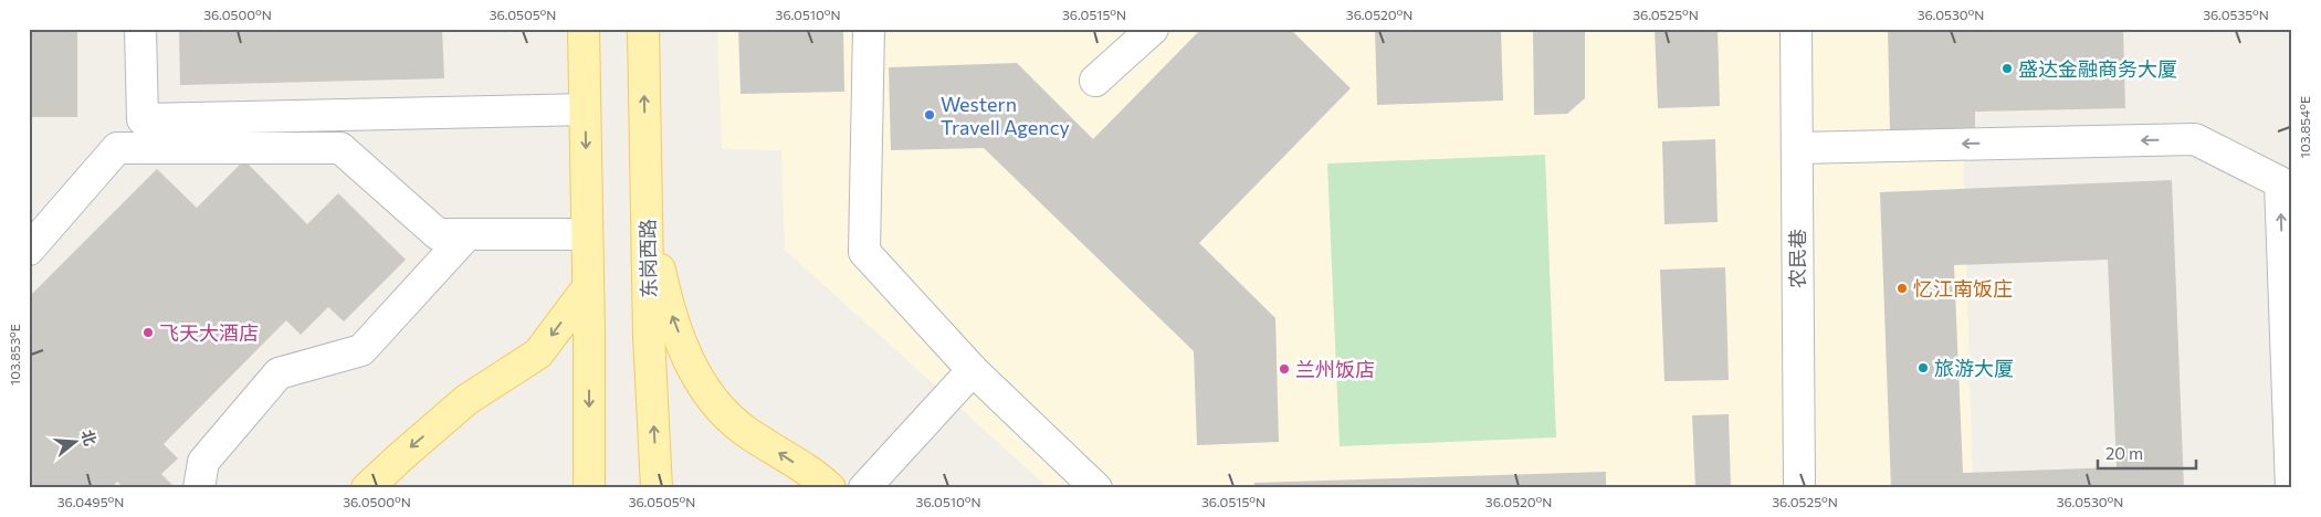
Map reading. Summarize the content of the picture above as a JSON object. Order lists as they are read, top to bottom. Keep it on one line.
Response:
{"streets":{"main road":["东岗西路"],"street":["农民巷"]},"places":["盛达金融商务大厦","Western Travell Agency","忆江南饭庄","飞天大酒店","旅游大厦","兰州饭店"],"scale_bar":"20 m","north":"right","coordinates":["36.0500°N","36.0505°N","36.0510°N","36.0515°N","36.0520°N","36.0525°N","36.0530°N","36.0535°N","103.854°E","103.853°E","36.0495°N"]}
